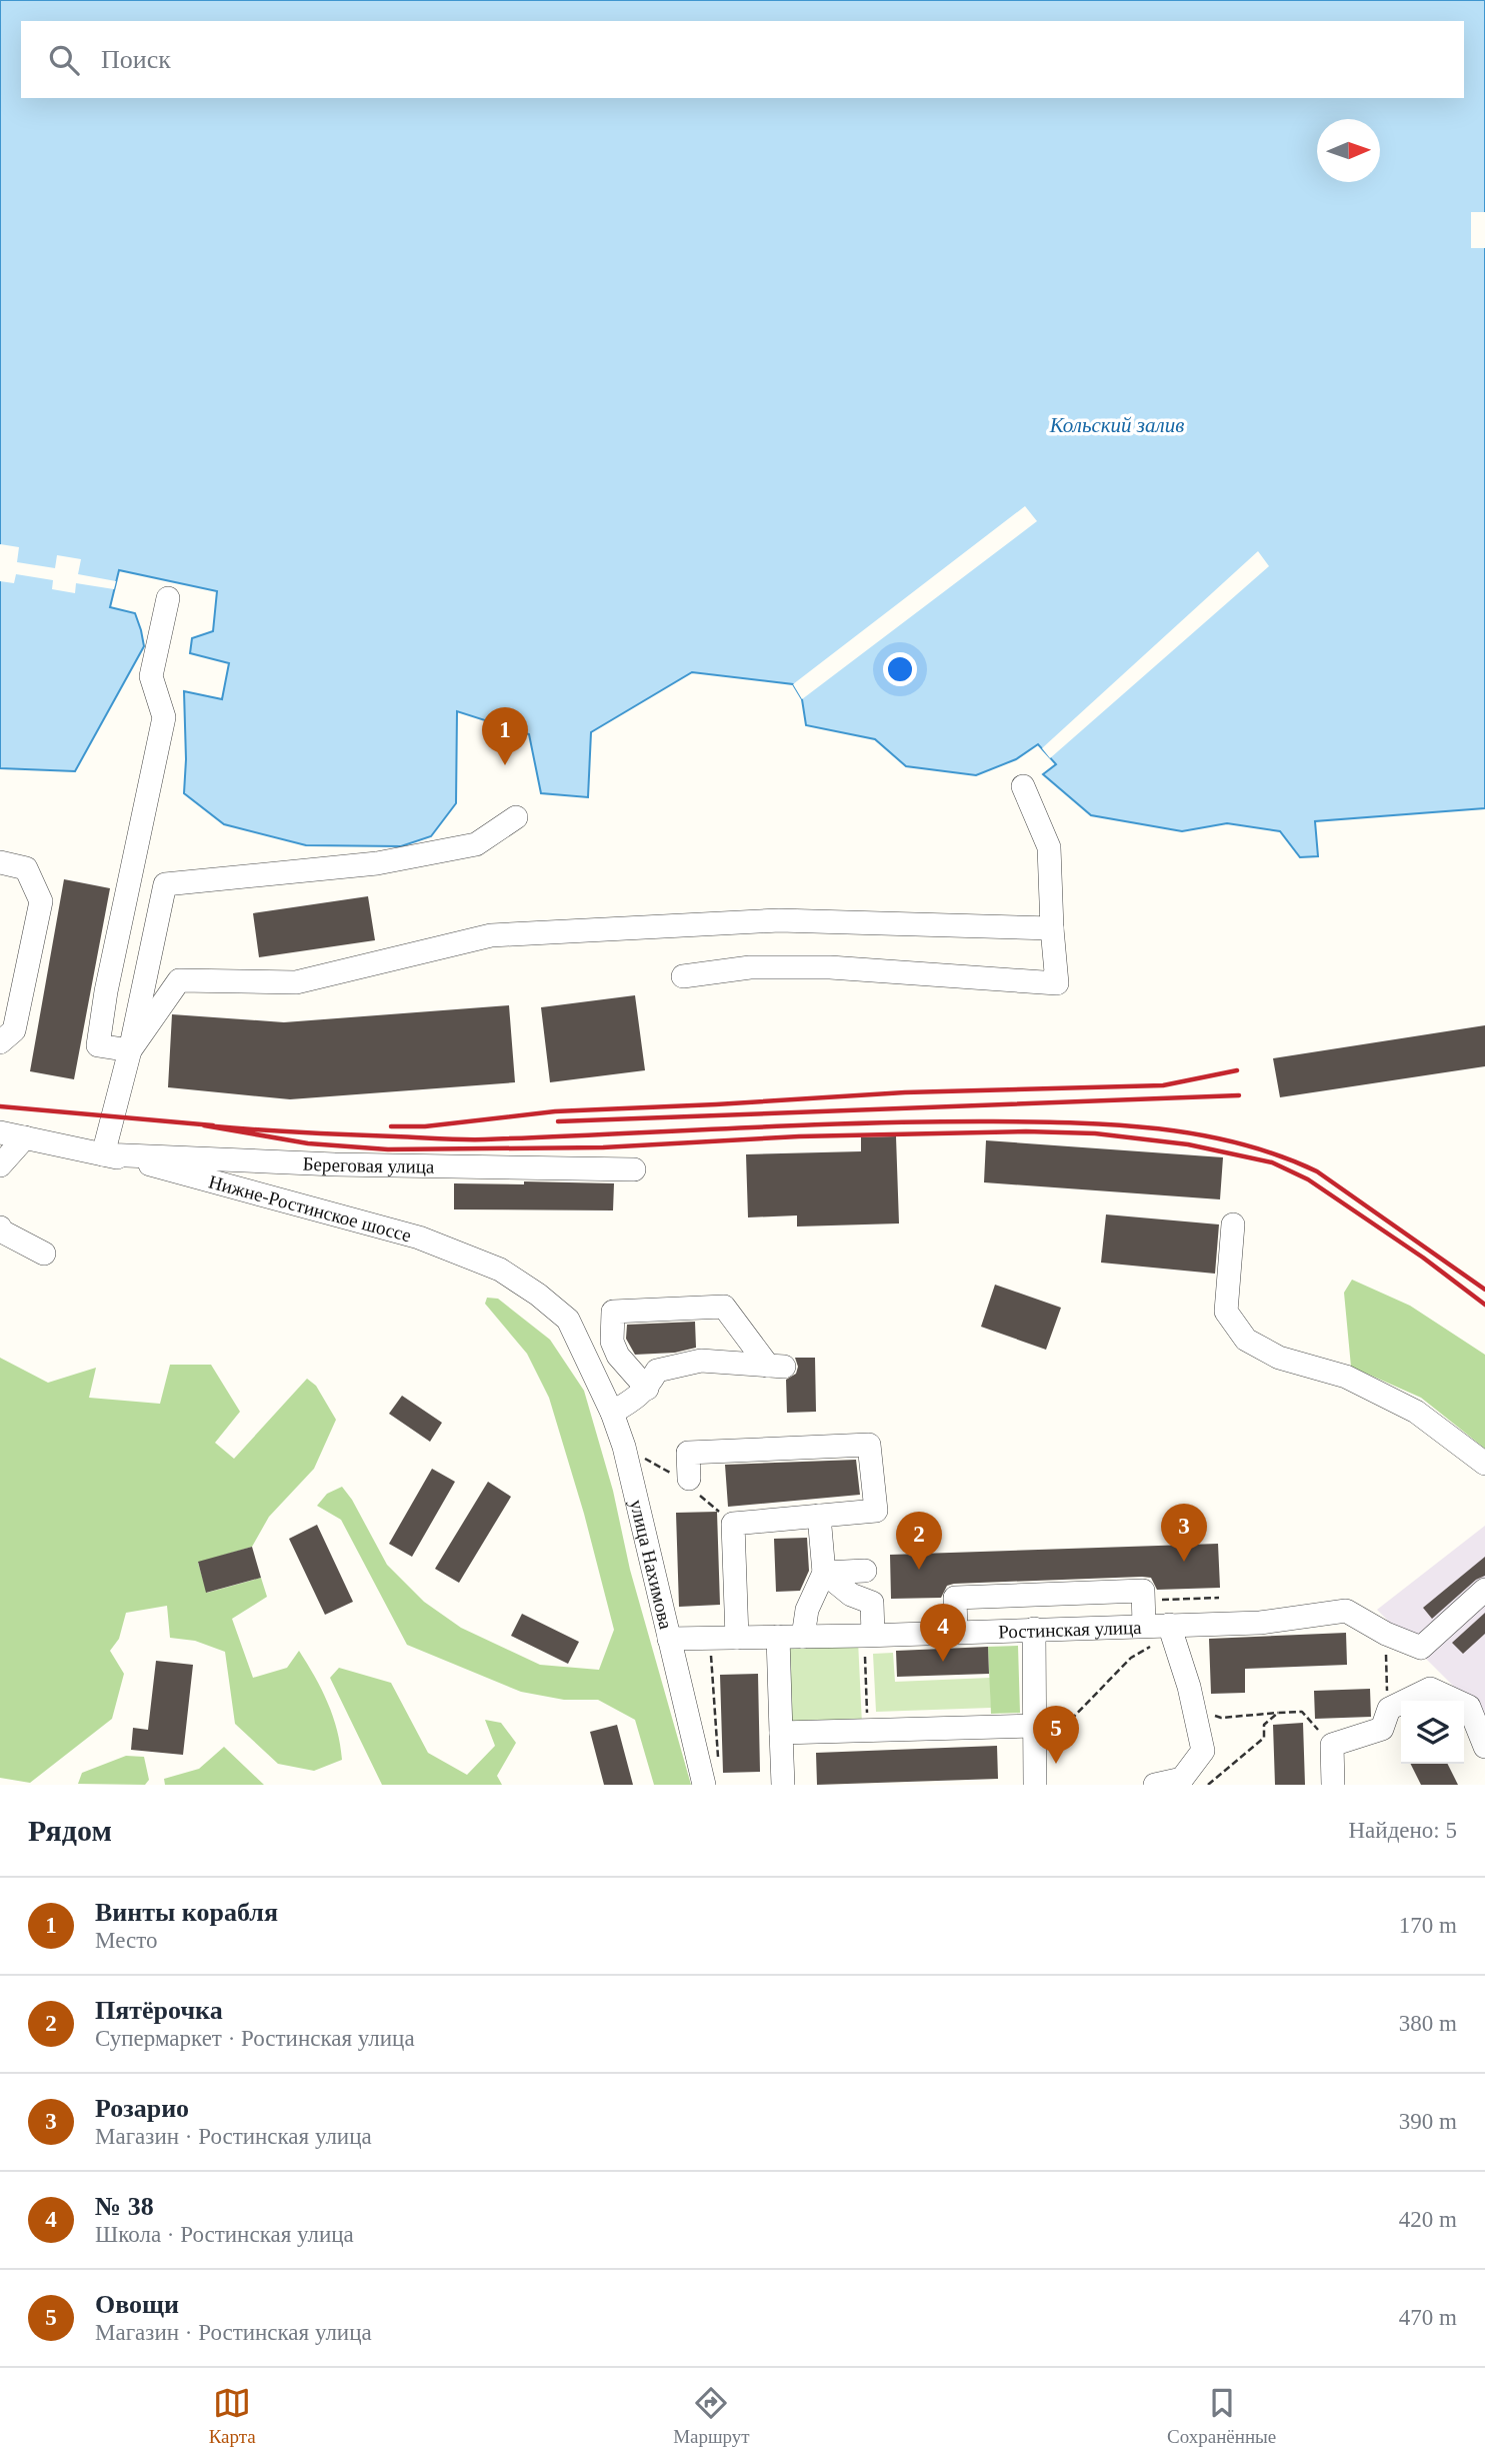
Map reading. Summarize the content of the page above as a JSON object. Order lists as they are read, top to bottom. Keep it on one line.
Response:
{"streets":{"street":["Береговая улица","Нижне-Ростинское шоссе","улица Нахимова","Ростинская улица"]},"crossings":[["Береговая улица","Нижне-Ростинское шоссе"],["Нижне-Ростинское шоссе","улица Нахимова"],["улица Нахимова","Ростинская улица"]],"water":["Кольский залив"],"north":"right","page":{"search":"Поиск","pins":["1","3","2","4","5"],"heading":["Рядом","Найдено: 5"],"list":[{"mark":"1","name":"Винты корабля","note":"Место","value":"170 m"},{"mark":"2","name":"Пятёрочка","note":"Супермаркет · Ростинская улица","value":"380 m"},{"mark":"3","name":"Розарио","note":"Магазин · Ростинская улица","value":"390 m"},{"mark":"4","name":"№ 38","note":"Школа · Ростинская улица","value":"420 m"},{"mark":"5","name":"Овощи","note":"Магазин · Ростинская улица","value":"470 m"}],"nav":["Карта","Маршрут","Сохранённые"]}}
